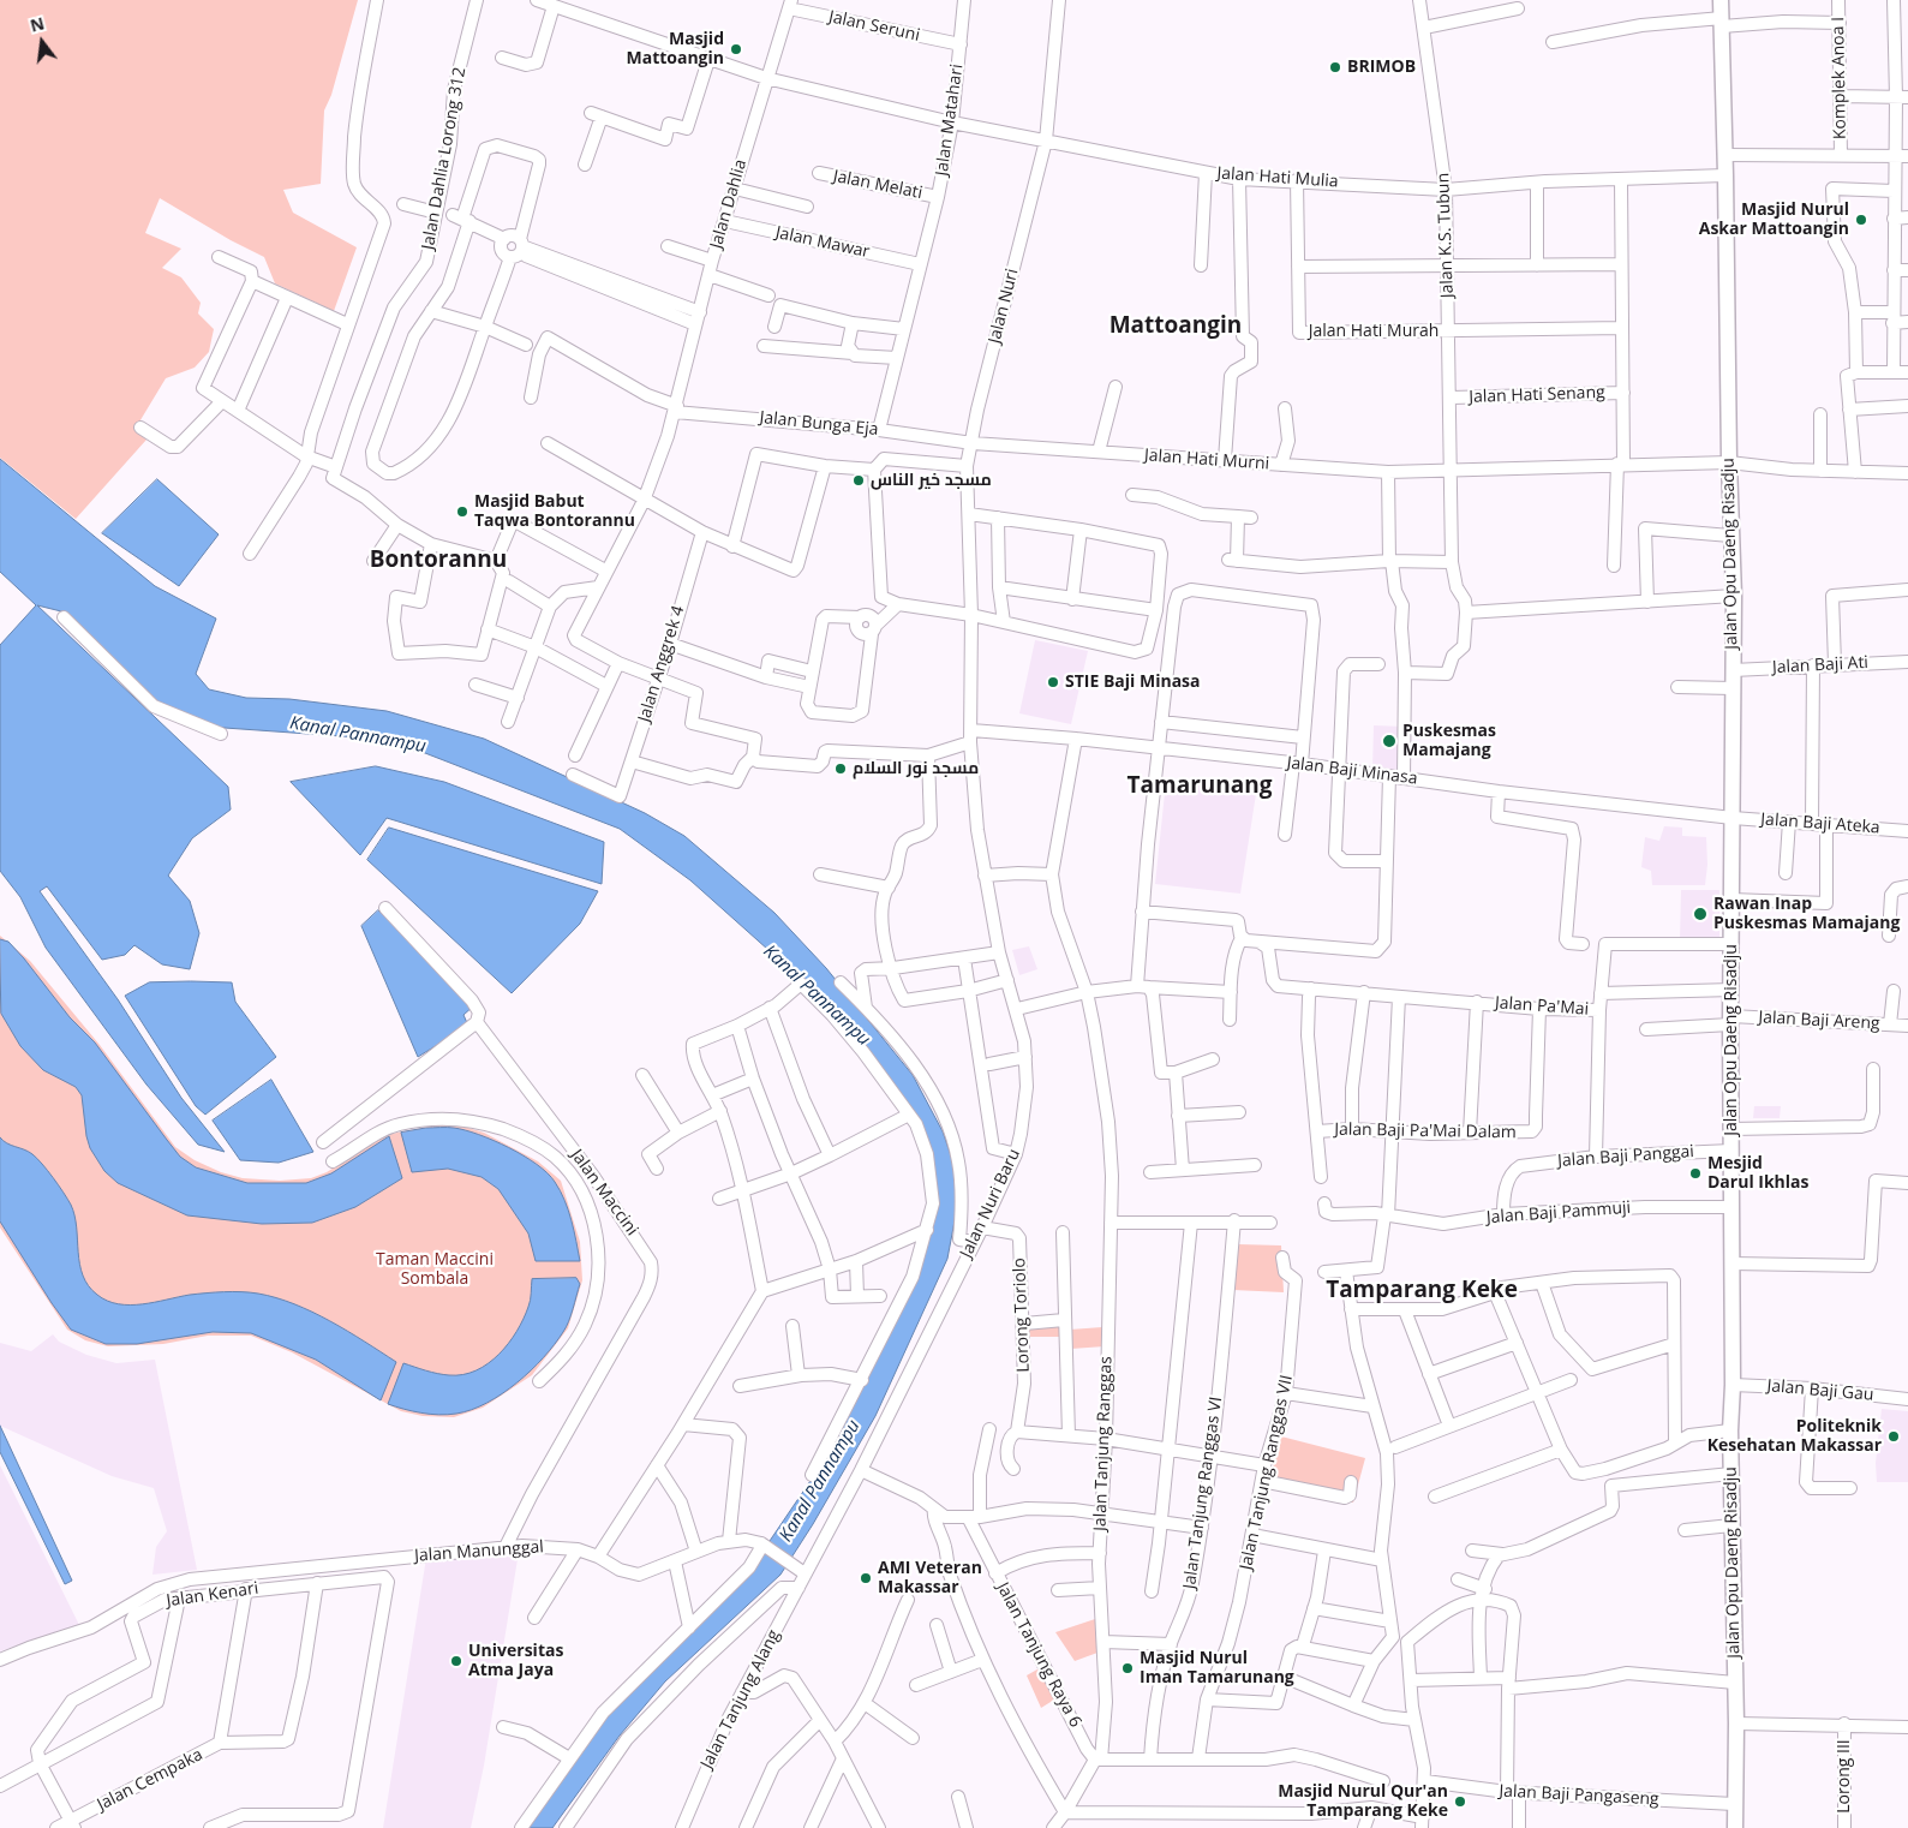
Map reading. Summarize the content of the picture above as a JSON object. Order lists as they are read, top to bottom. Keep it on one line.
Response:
{"streets":{"main road":["Jalan Opu Daeng Risadju"],"street":["Jalan Seruni","Komplek Anoa I","Jalan Matahari","Jalan Dahlia Lorong 312","Jalan Hati Mulia","Jalan Melati","Jalan Dahlia","Jalan K.S. Tubun","Jalan Mawar","Jalan Nuri","Jalan Hati Murah","Jalan Hati Senang","Jalan Bunga Eja","Jalan Hati Murni","Jalan Anggrek 4","Jalan Baji Ati","Jalan Baji Minasa","Jalan Baji Ateka","Jalan Pa'Mai","Jalan Baji Areng","Jalan Baji Pa'Mai Dalam","Jalan Baji Panggai","Jalan Maccini","Jalan Nuri Baru","Jalan Baji Pammuji","Lorong Toriolo","Jalan Baji Gau","Jalan Tanjung Ranggas","Jalan Tanjung Ranggas VII","Jalan Tanjung Ranggas VI","Jalan Manunggal","Jalan Kenari","Jalan Tanjung Raya 6","Jalan Tanjung Alang","Lorong III","Jalan Cempaka","Jalan Baji Pangaseng"]},"crossings":[["Jalan Seruni","Jalan Matahari"],["Jalan Seruni","Jalan Dahlia"],["Jalan Matahari","Jalan Hati Mulia"],["Jalan Matahari","Jalan Melati"],["Jalan Matahari","Jalan Mawar"],["Jalan Matahari","Jalan Bunga Eja"],["Jalan Hati Mulia","Jalan Dahlia"],["Jalan Hati Mulia","Jalan K.S. Tubun"],["Jalan Hati Mulia","Jalan Nuri"],["Jalan Hati Mulia","Jalan Opu Daeng Risadju"],["Jalan Dahlia","Jalan Mawar"],["Jalan Dahlia","Jalan Bunga Eja"],["Jalan K.S. Tubun","Jalan Hati Murah"],["Jalan K.S. Tubun","Jalan Hati Senang"],["Jalan K.S. Tubun","Jalan Hati Murni"],["Jalan Nuri","Jalan Bunga Eja"],["Jalan Nuri","Jalan Hati Murni"],["Jalan Nuri","Jalan Baji Minasa"],["Jalan Nuri","Jalan Nuri Baru"],["Jalan Bunga Eja","Jalan Hati Murni"],["Jalan Hati Murni","Jalan Opu Daeng Risadju"],["Jalan Opu Daeng Risadju","Jalan Baji Ati"],["Jalan Opu Daeng Risadju","Jalan Baji Minasa"],["Jalan Opu Daeng Risadju","Jalan Baji Ateka"],["Jalan Opu Daeng Risadju","Jalan Pa'Mai"],["Jalan Opu Daeng Risadju","Jalan Baji Areng"],["Jalan Opu Daeng Risadju","Jalan Baji Panggai"],["Jalan Opu Daeng Risadju","Jalan Baji Pammuji"],["Jalan Opu Daeng Risadju","Jalan Baji Gau"],["Jalan Opu Daeng Risadju","Jalan Baji Pangaseng"],["Jalan Baji Minasa","Jalan Baji Ateka"],["Jalan Baji Minasa","Jalan Nuri Baru"],["Jalan Pa'Mai","Jalan Baji Pa'Mai Dalam"],["Jalan Baji Panggai","Jalan Baji Pammuji"],["Jalan Maccini","Jalan Manunggal"],["Jalan Nuri Baru","Lorong Toriolo"],["Jalan Nuri Baru","Jalan Tanjung Alang"],["Jalan Tanjung Ranggas","Jalan Tanjung Raya 6"],["Jalan Kenari","Jalan Cempaka"]],"districts":["Mattoangin","Bontorannu","Tamarunang","Tamparang Keke"],"water":["Kanal Pannampu"],"parks":["Taman Maccini Sombala"],"places":["Masjid Mattoangin","BRIMOB","Masjid Nurul Askar Mattoangin","مسجد خير الناس","Masjid Babut Taqwa Bontorannu","STIE Baji Minasa","Puskesmas Mamajang","مسجد نور السلام","Rawan Inap Puskesmas Mamajang","Mesjid Darul Ikhlas","Politeknik Kesehatan Makassar","AMI Veteran Makassar","Universitas Atma Jaya","Masjid Nurul Iman Tamarunang","Masjid Nurul Qur'an Tamparang Keke"],"north":"top"}
